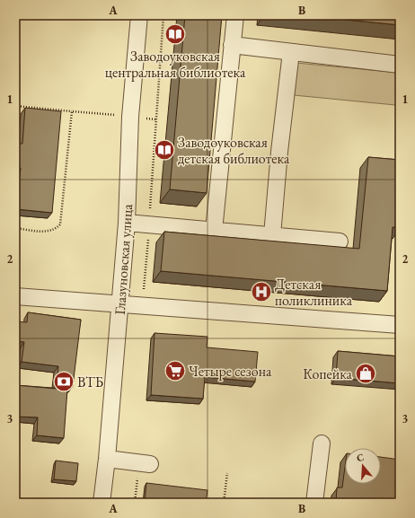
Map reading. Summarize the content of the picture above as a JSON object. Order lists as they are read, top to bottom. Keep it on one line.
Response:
{"streets":{"street":["Глазуновская улица"]},"places":{"library":["Заводоуковская центральная библиотека","Заводоуковская детская библиотека"],"hospital":["Детская поликлиника"],"supermarket":["Четыре сезона"],"shop":["Копейка"],"bank":["ВТБ"]},"north":"top","grid":{"columns":["A","B"],"rows":["1","2","3"]}}
